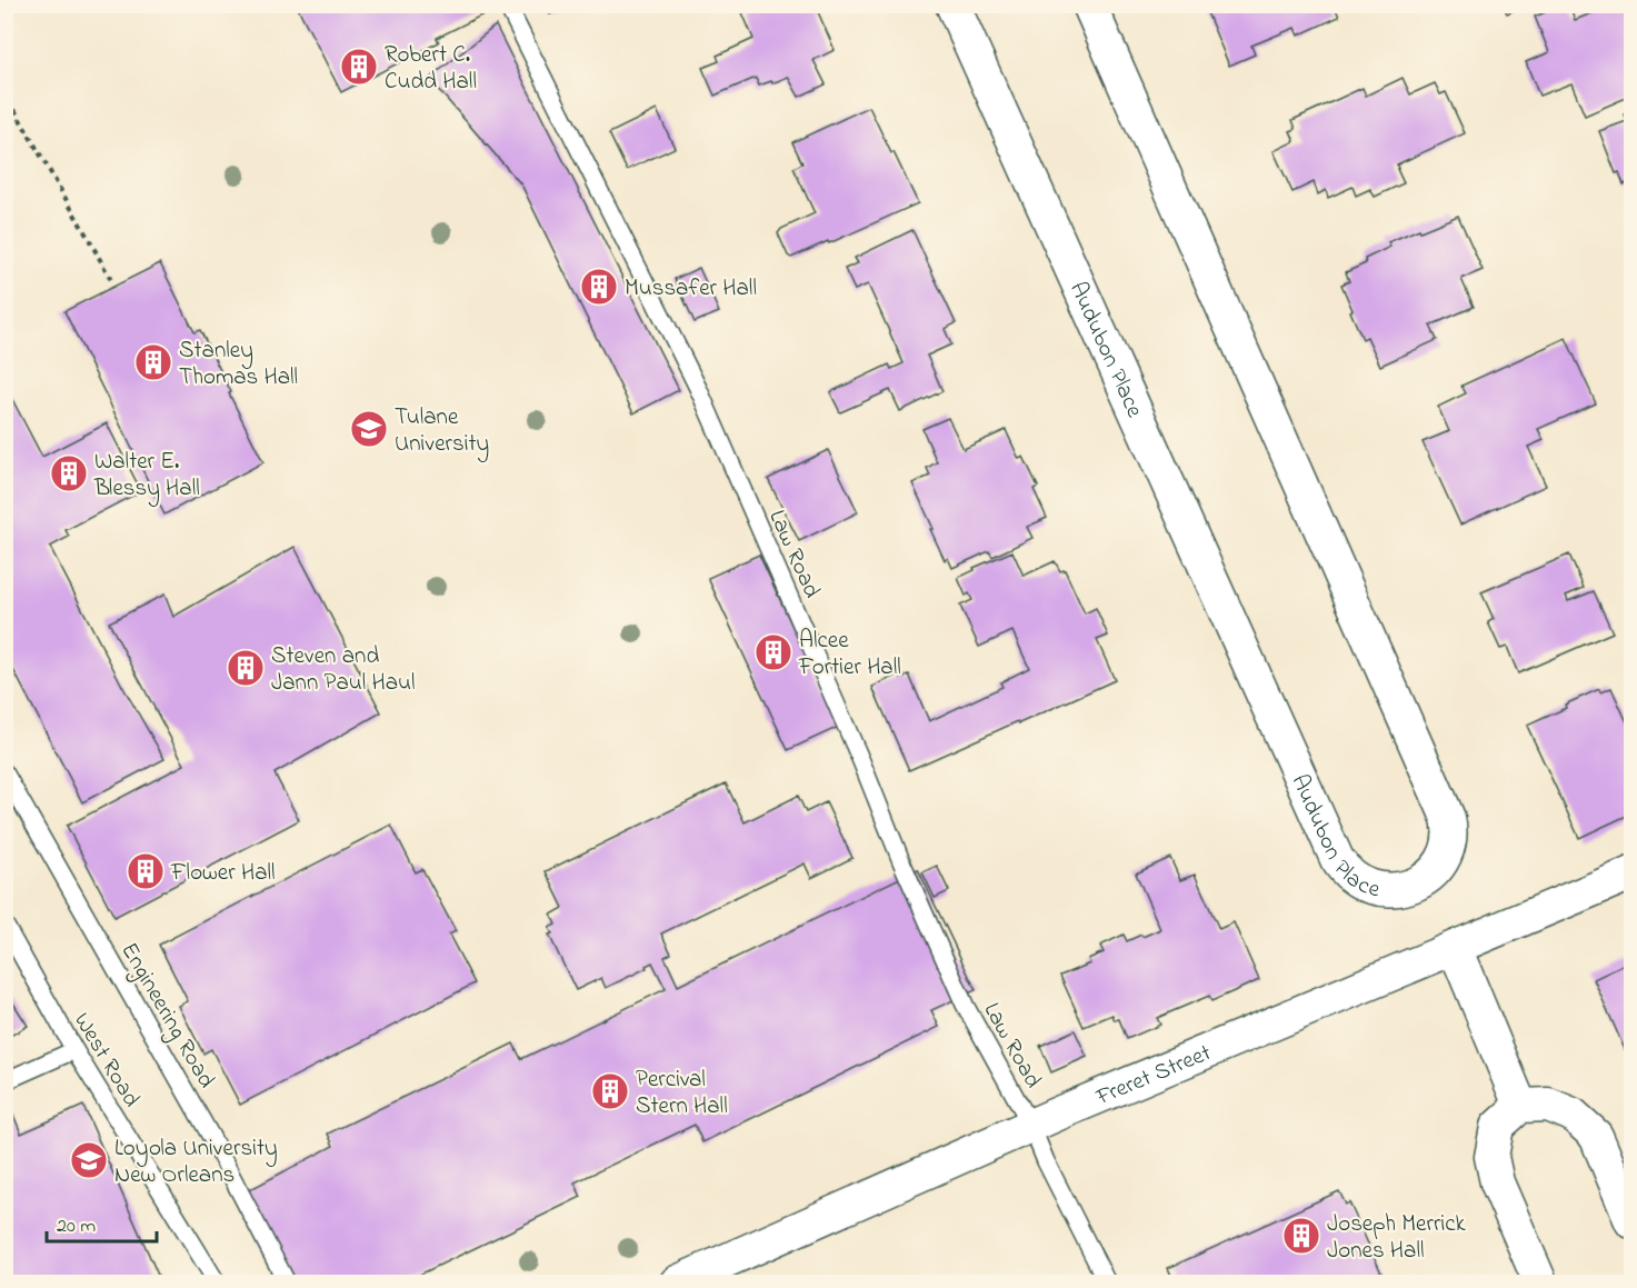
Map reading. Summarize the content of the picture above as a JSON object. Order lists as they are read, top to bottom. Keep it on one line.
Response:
{"streets":{"street":["Audubon Place","Freret Street"],"lane":["Law Road","Engineering Road","West Road"]},"crossings":[["Law Road","Freret Street"]],"places":{"building":["Robert C. Cudd Hall","Mussafer Hall","Stanley Thomas Hall","Walter E. Blessy Hall","Alcee Fortier Hall","Steven and Jann Paul Haul","Flower Hall","Percival Stern Hall","Joseph Merrick Jones Hall"],"school or university":["Tulane University","Loyola University New Orleans"]},"scale_bar":"20 m"}
